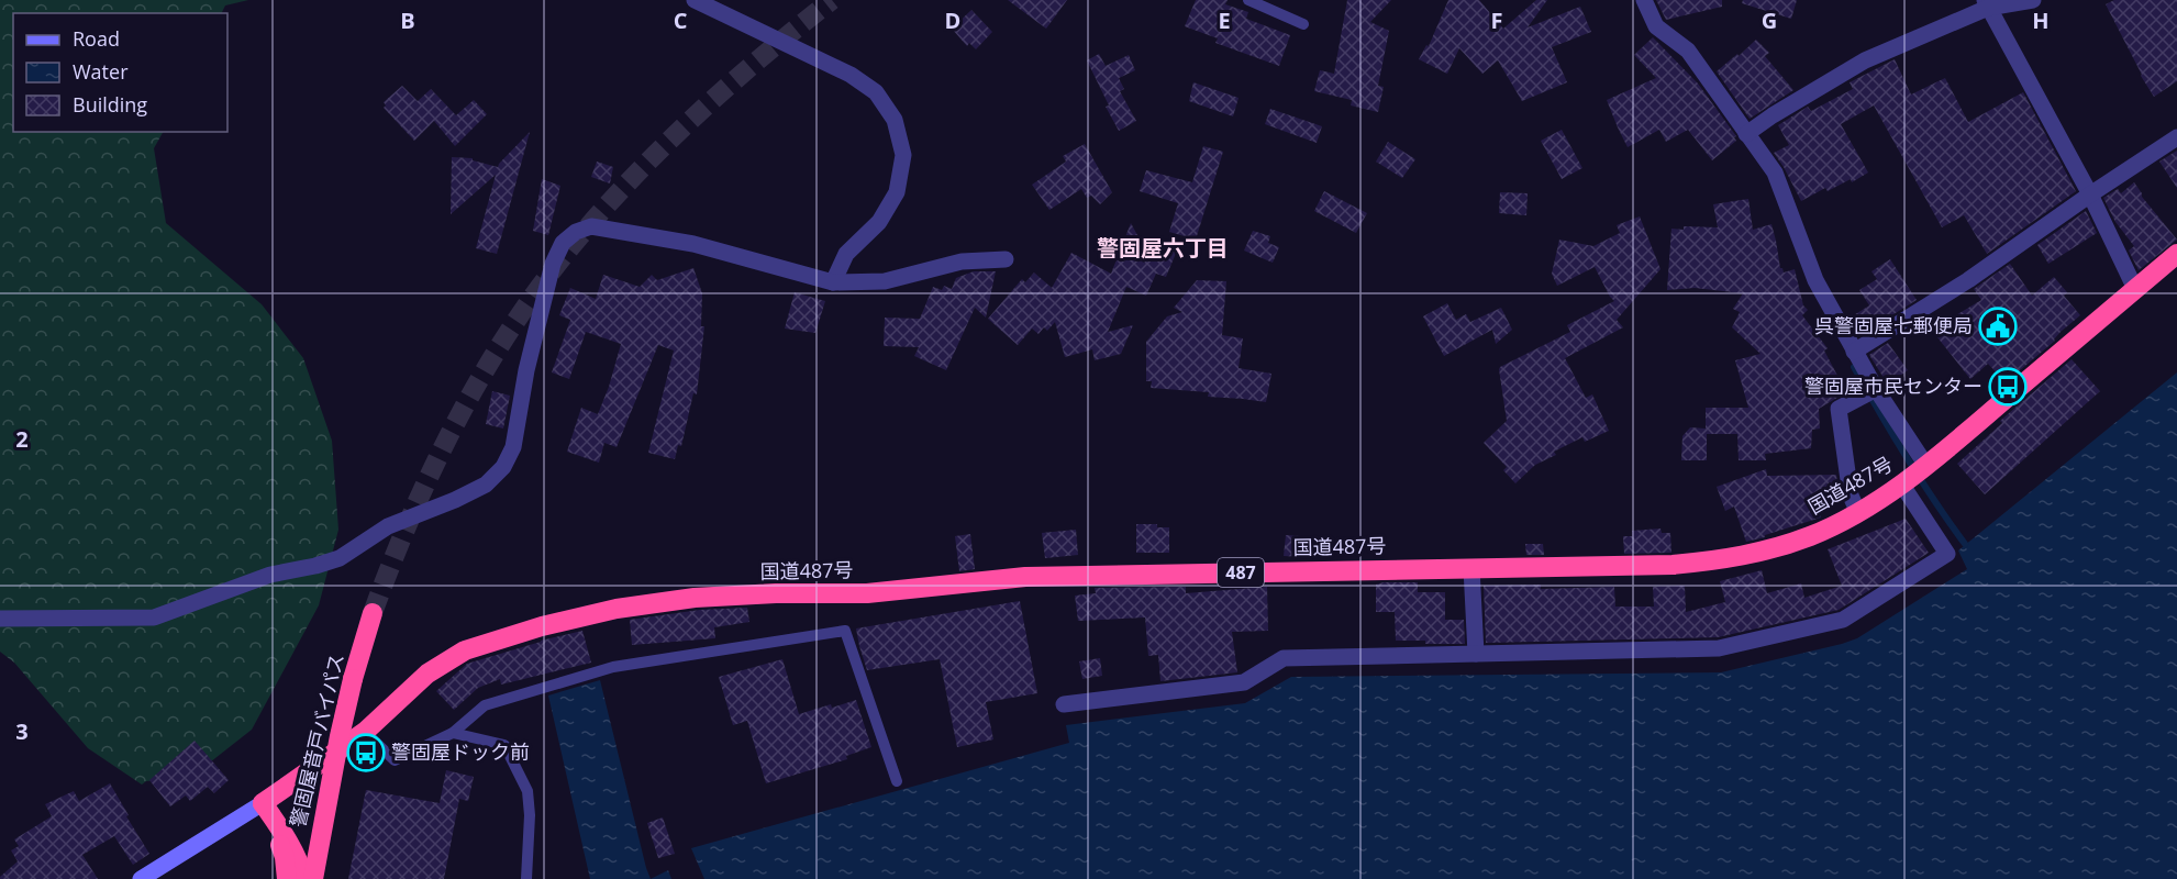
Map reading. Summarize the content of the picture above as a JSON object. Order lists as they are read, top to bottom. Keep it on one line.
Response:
{"streets":{"highway":["国道487号","487","警固屋音戸バイパス"]},"districts":["警固屋六丁目"],"places":{"public building":["呉警固屋七郵便局"],"bus stop":["警固屋市民センター","警固屋ドック前"]},"legend":["Road","Water","Building"],"grid":{"columns":["B","C","D","E","F","G","H"],"rows":["2","3"]}}
